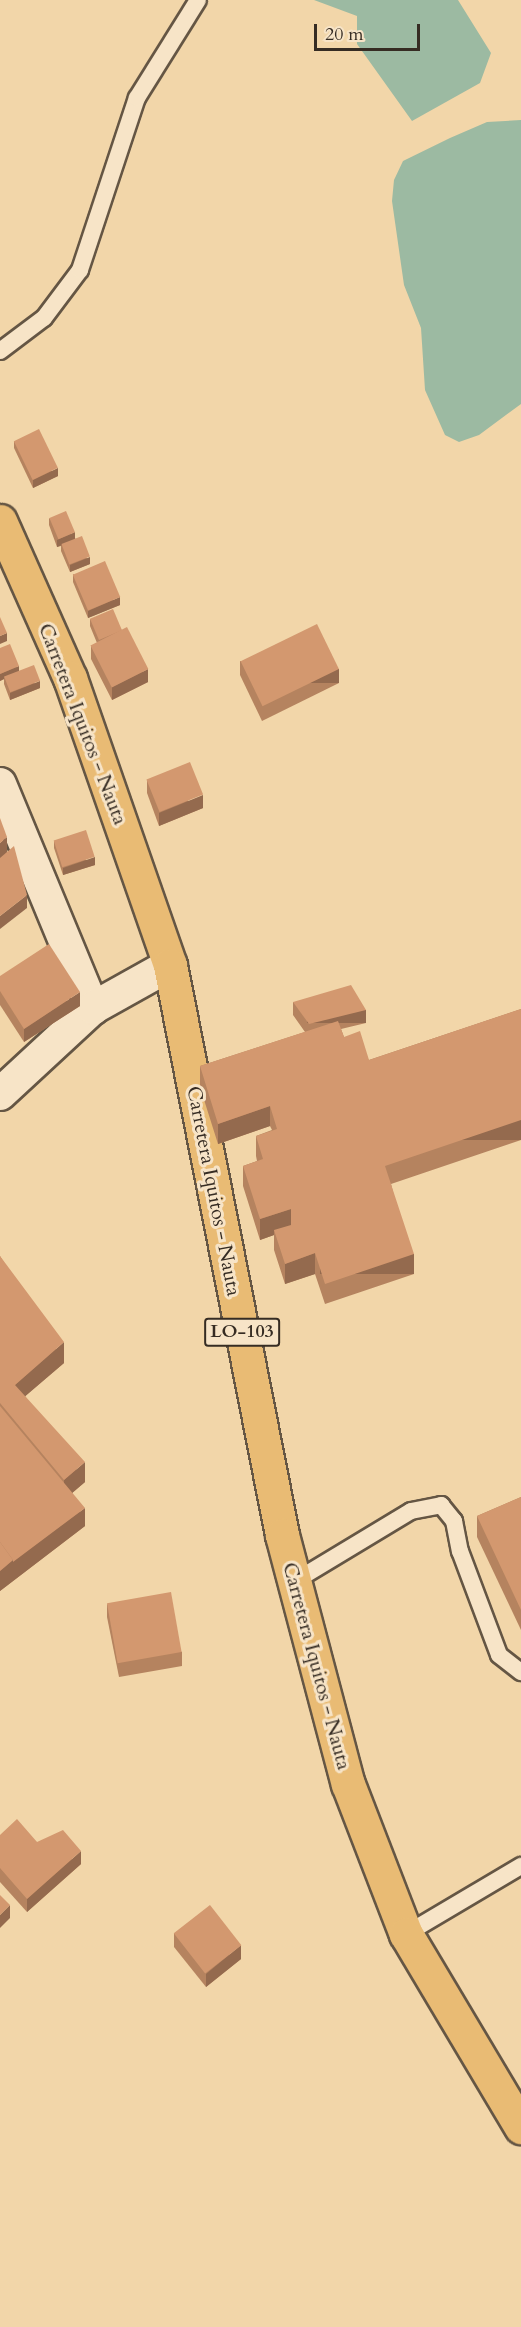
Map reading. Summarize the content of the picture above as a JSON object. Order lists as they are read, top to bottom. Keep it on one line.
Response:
{"streets":{"main road":["Carretera Iquitos - Nauta","LO-103"]},"scale_bar":"20 m"}
